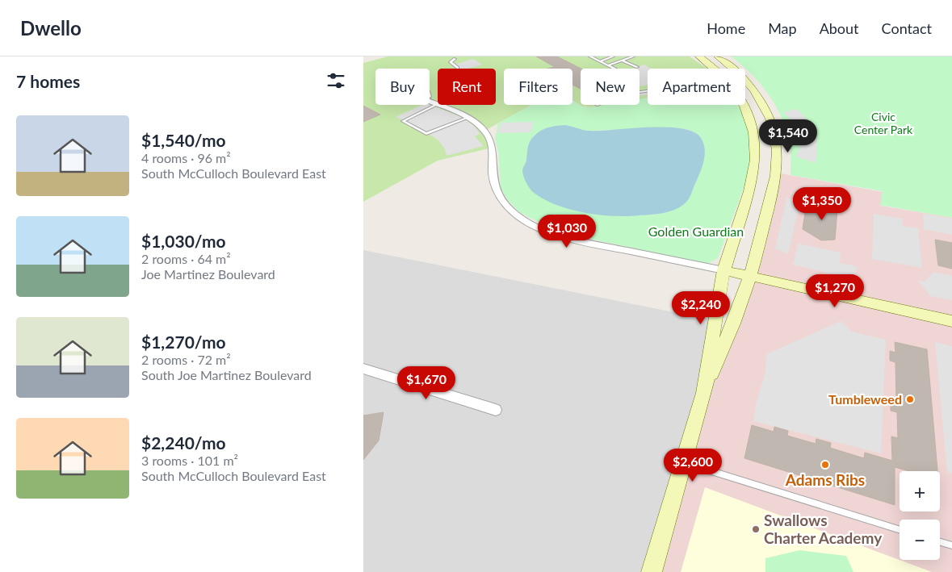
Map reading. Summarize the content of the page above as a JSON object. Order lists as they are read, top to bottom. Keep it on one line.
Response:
{"parks":["Civic Center Park","Golden Guardian"],"places":["Tumbleweed","Adams Ribs","Swallows Charter Academy"],"page":{"header":"Dwello","nav":["Home","Map","About","Contact"],"heading":"7 homes","chip":["Buy","Rent","Filters","New","Apartment"],"list":[{"name":"$1,540/mo","note":"4 rooms · 96 m² · South McCulloch Boulevard East"},{"name":"$1,030/mo","note":"2 rooms · 64 m² · Joe Martinez Boulevard"},{"name":"$1,270/mo","note":"2 rooms · 72 m² · South Joe Martinez Boulevard"},{"name":"$2,240/mo","note":"3 rooms · 101 m² · South McCulloch Boulevard East"}],"price":["$1,540","$1,350","$1,030","$1,270","$2,240","$1,670","$2,600"],"map_buttons":["+","−"]}}
